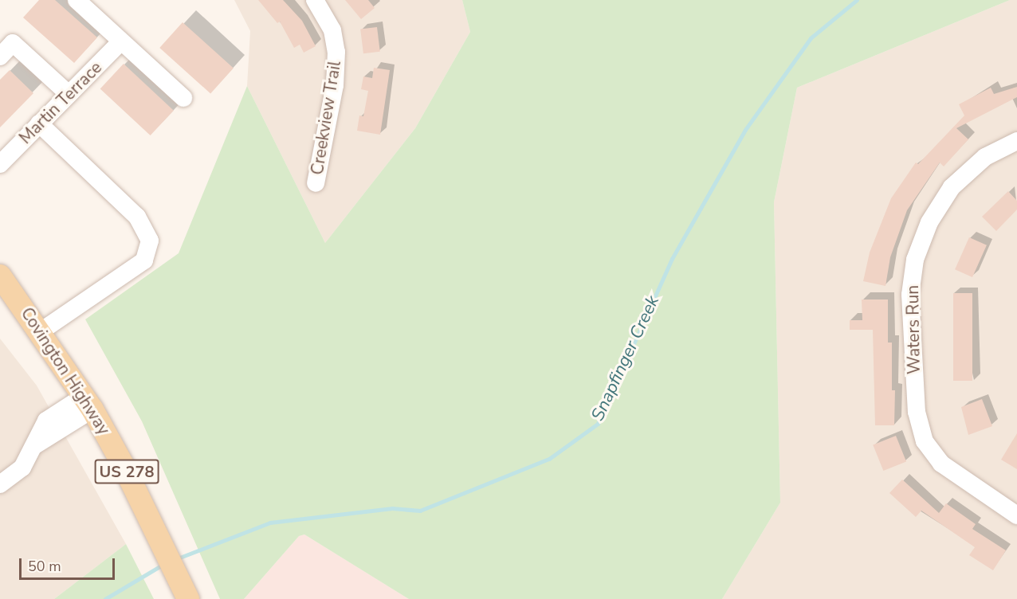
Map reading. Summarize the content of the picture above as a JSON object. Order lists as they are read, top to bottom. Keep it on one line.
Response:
{"streets":{"main road":["Covington Highway","US 278"],"street":["Martin Terrace","Creekview Trail","Waters Run"]},"water":["Snapfinger Creek"],"scale_bar":"50 m"}
